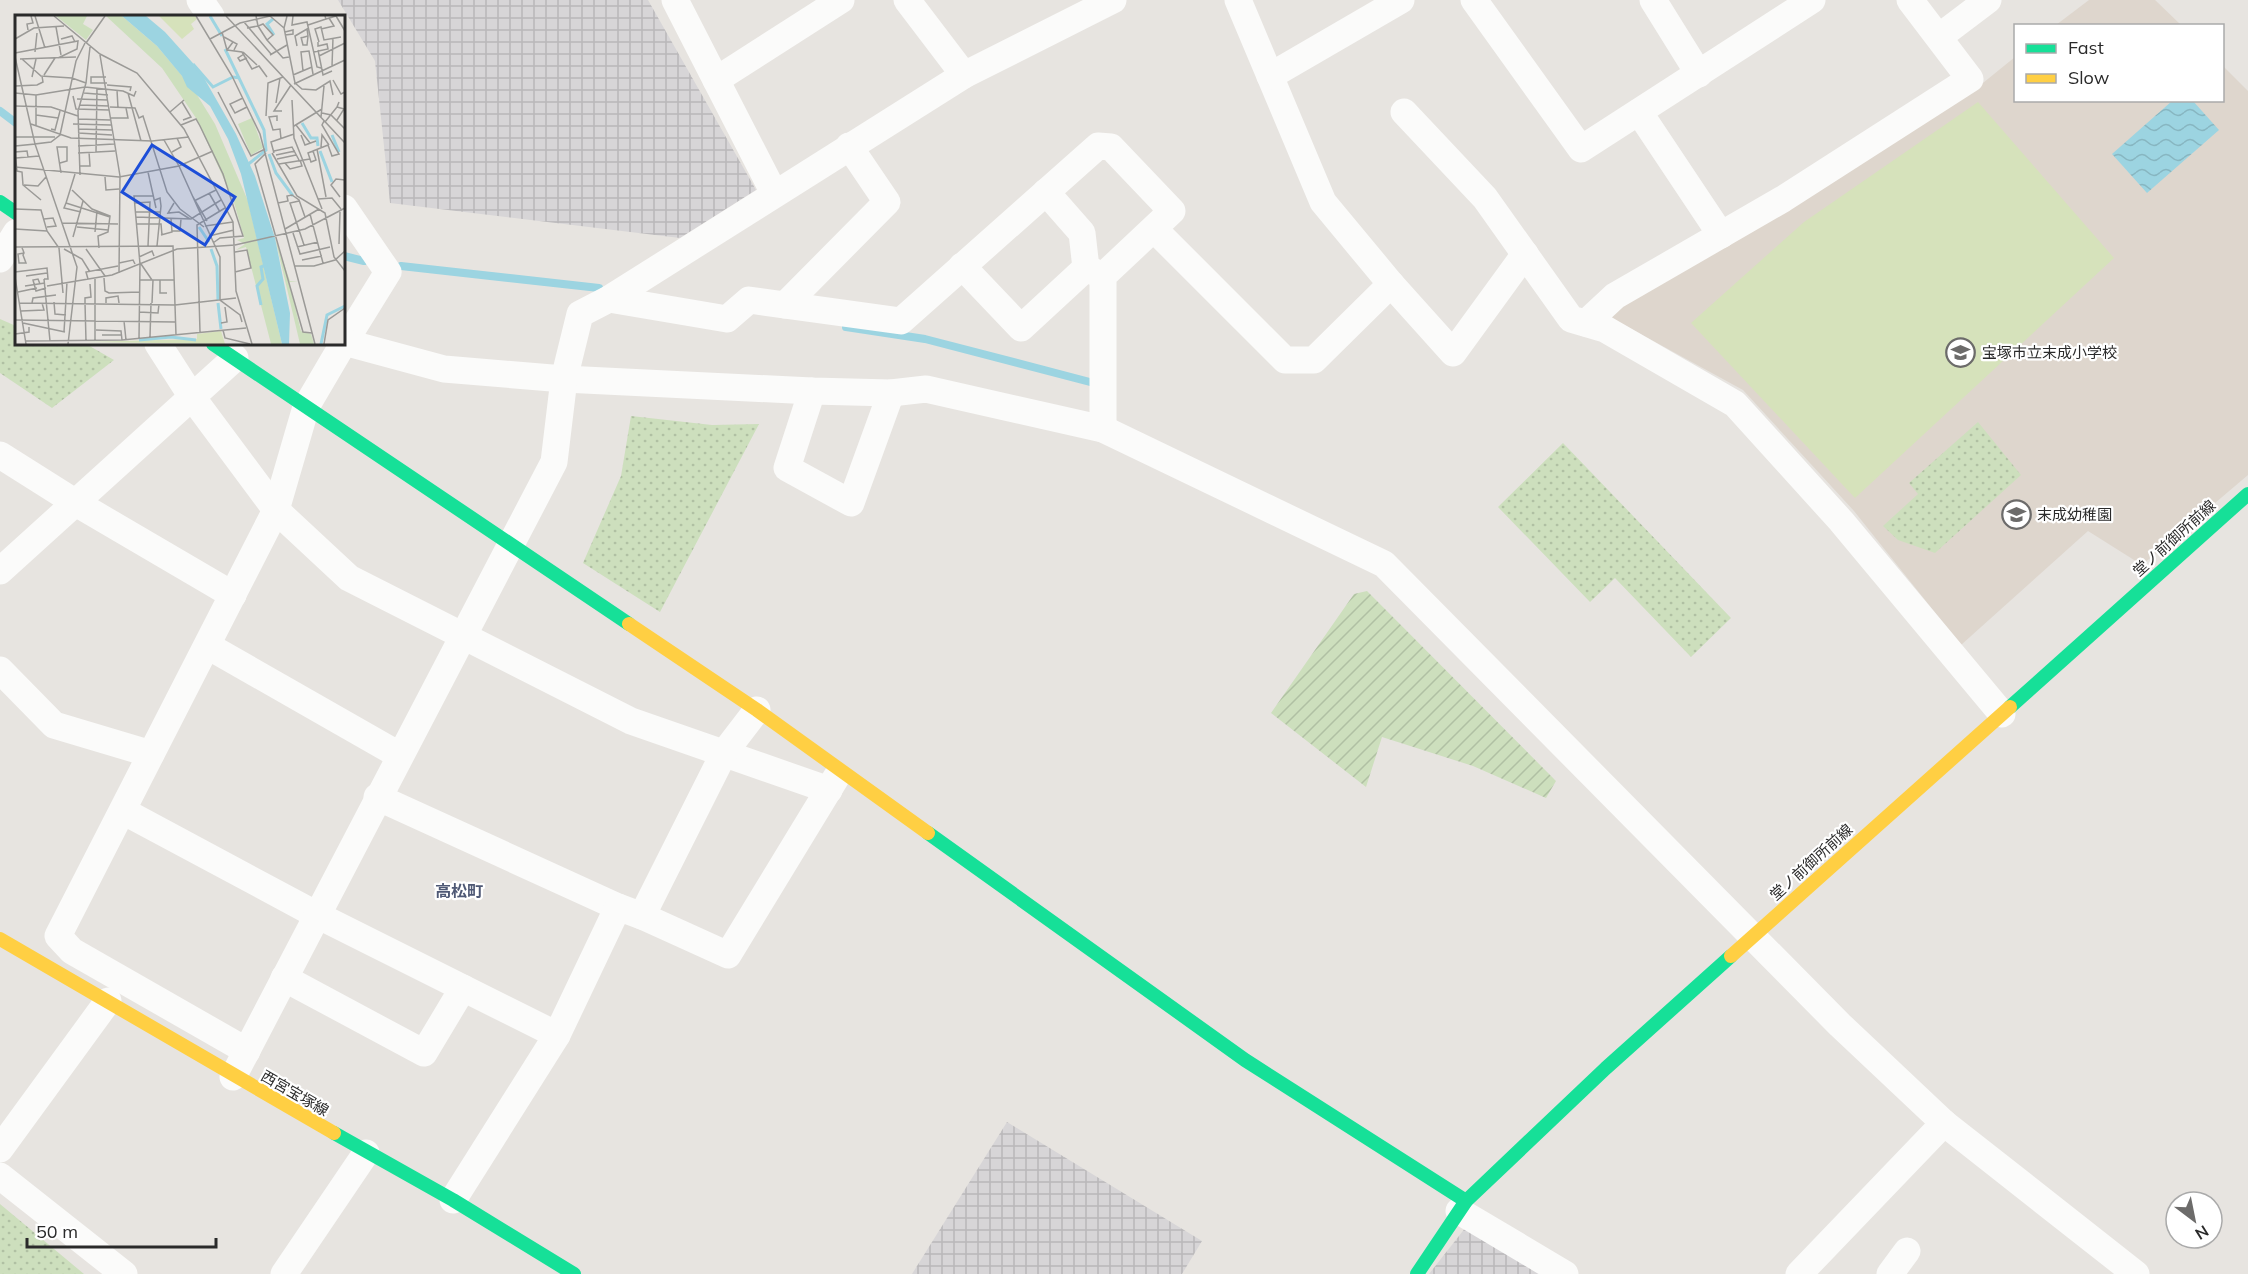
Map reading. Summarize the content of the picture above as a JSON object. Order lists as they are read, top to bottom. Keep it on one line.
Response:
{"streets":{"street":["堂ノ前御所前線","西宮宝塚線"]},"districts":["高松町"],"places":{"school or university":["宝塚市立末成小学校","末成幼稚園"]},"legend":["Fast","Slow"],"scale_bar":"50 m","north":"bottom right"}
